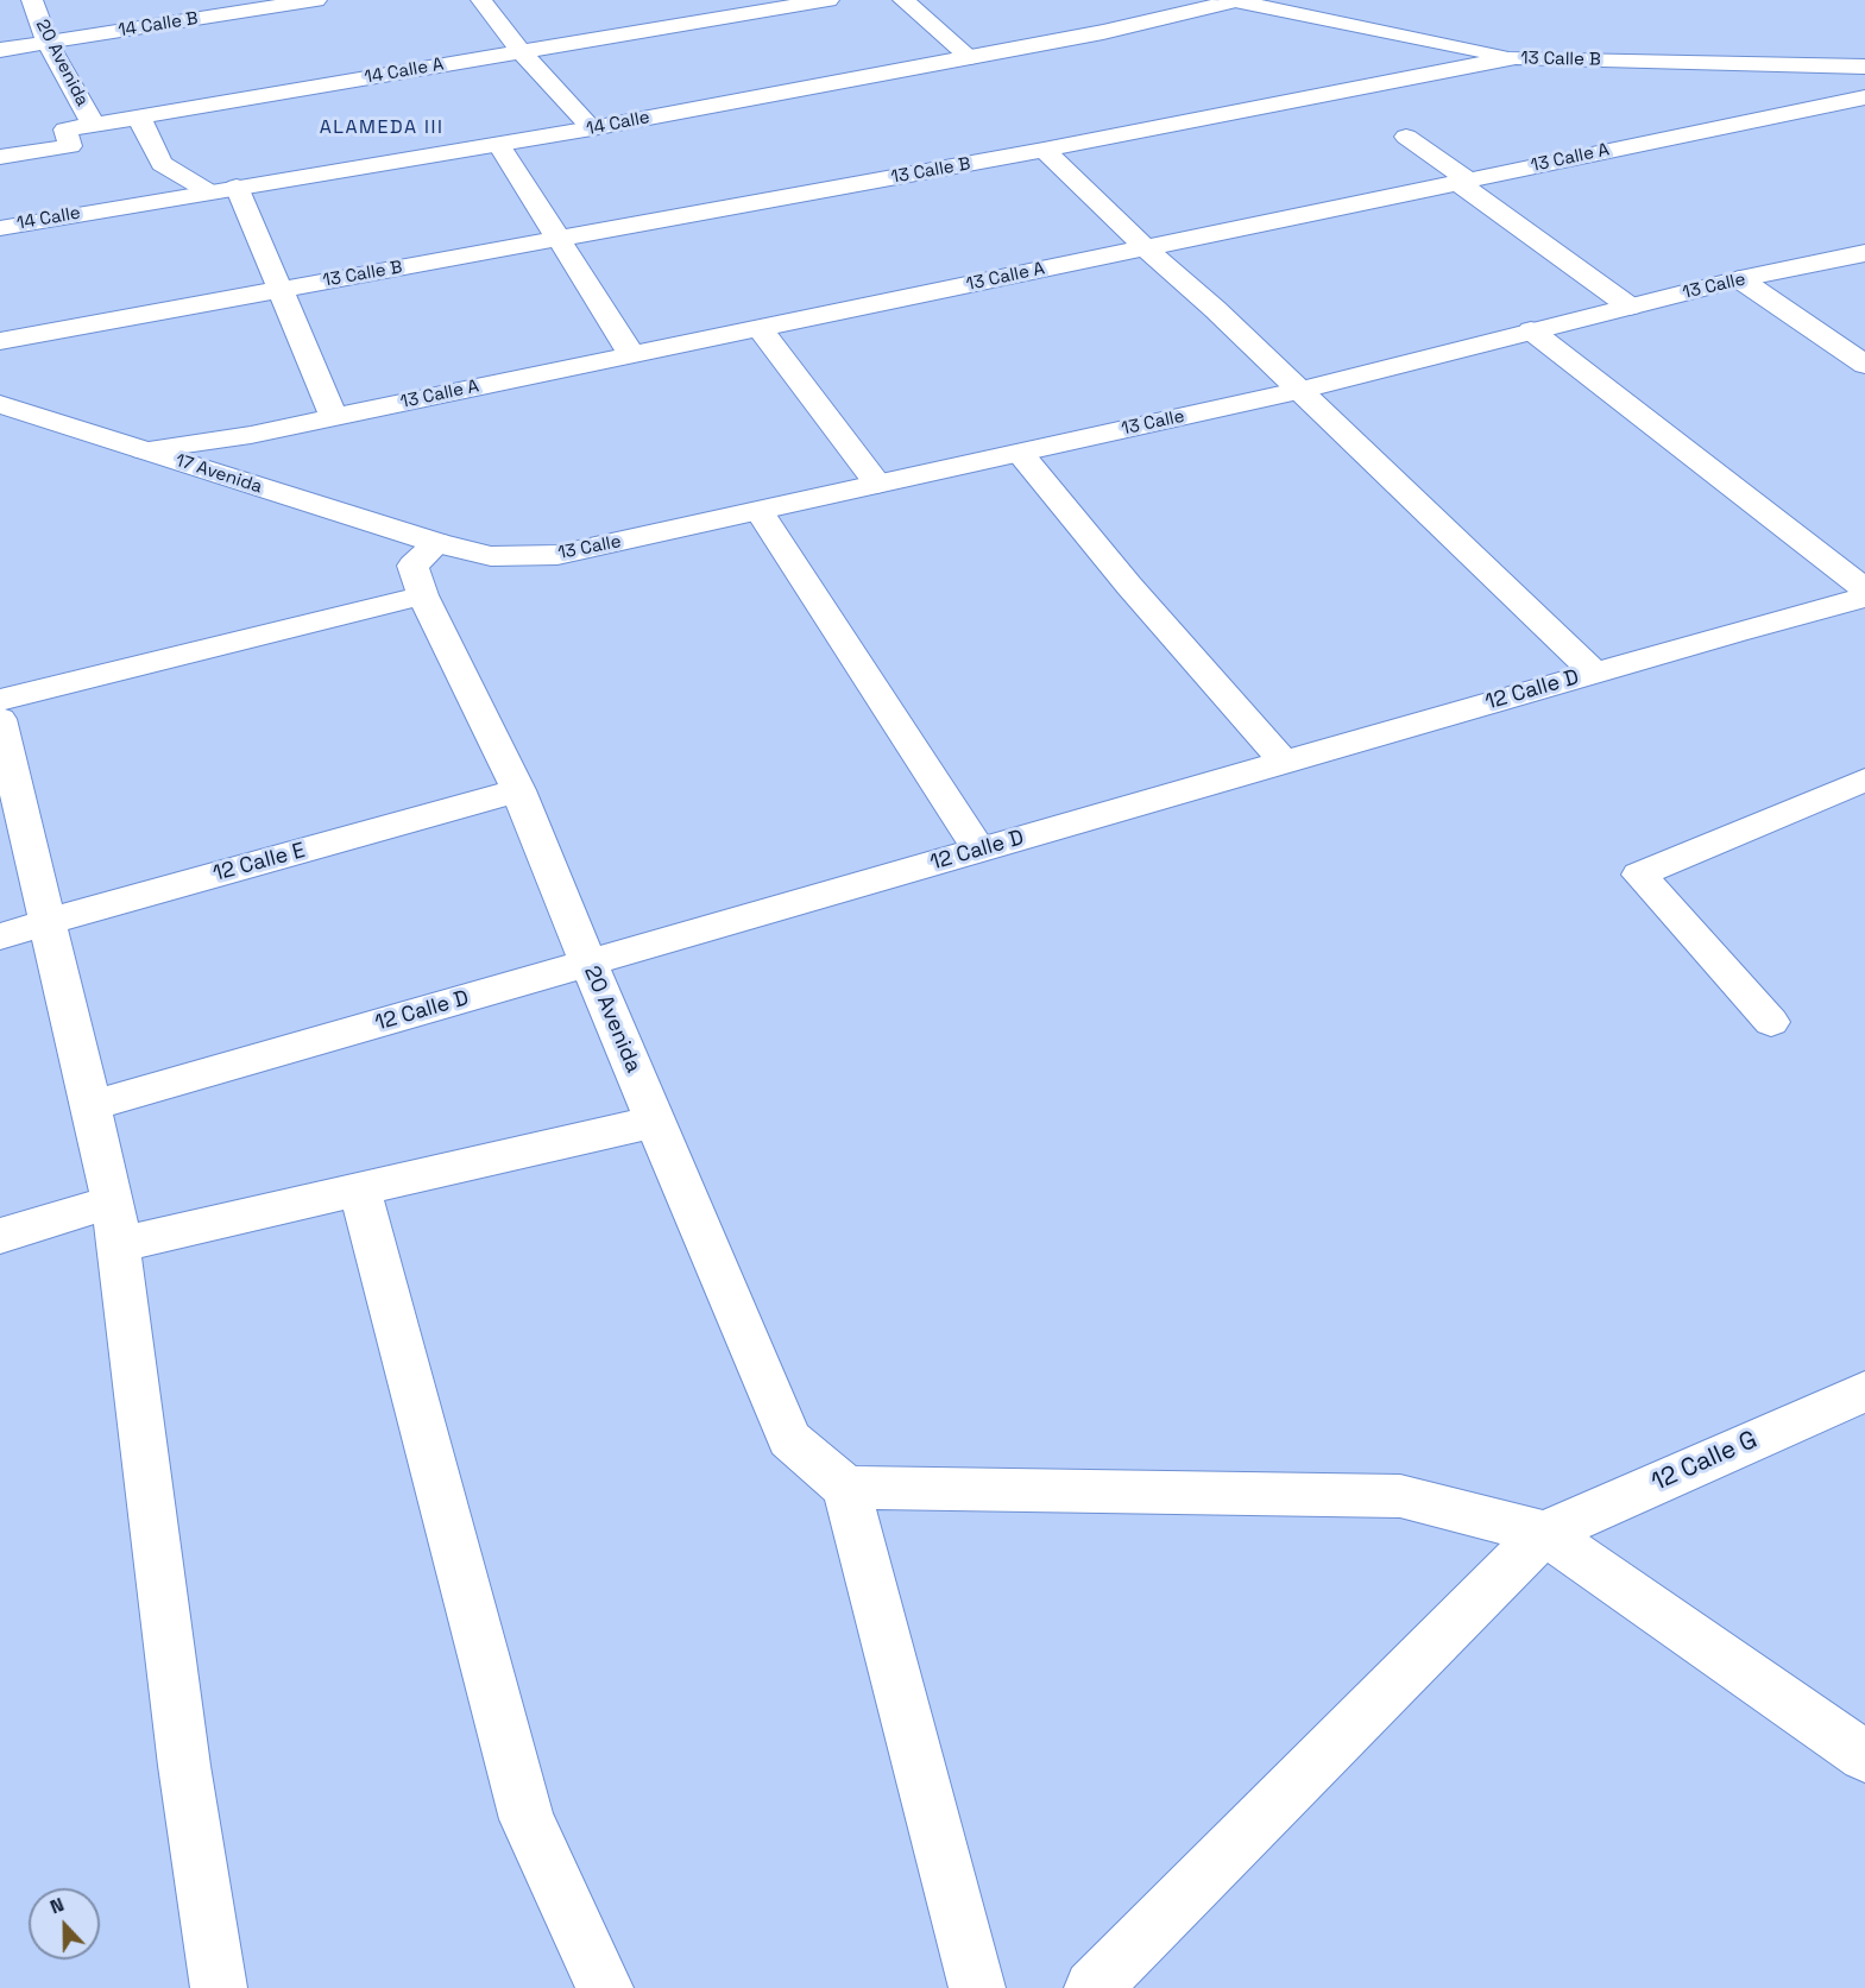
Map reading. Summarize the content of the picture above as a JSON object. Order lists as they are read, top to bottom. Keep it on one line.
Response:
{"streets":{"street":["14 Calle B","13 Calle B","20 Avenida","14 Calle A","14 Calle","13 Calle A","13 Calle","17 Avenida","12 Calle D","12 Calle E","12 Calle G"]},"crossings":[["14 Calle B","20 Avenida"],["20 Avenida","14 Calle A"],["20 Avenida","13 Calle"],["20 Avenida","17 Avenida"],["20 Avenida","12 Calle D"],["20 Avenida","12 Calle E"],["13 Calle A","17 Avenida"],["13 Calle","17 Avenida"]],"districts":["ALAMEDA III"],"north":"top"}
